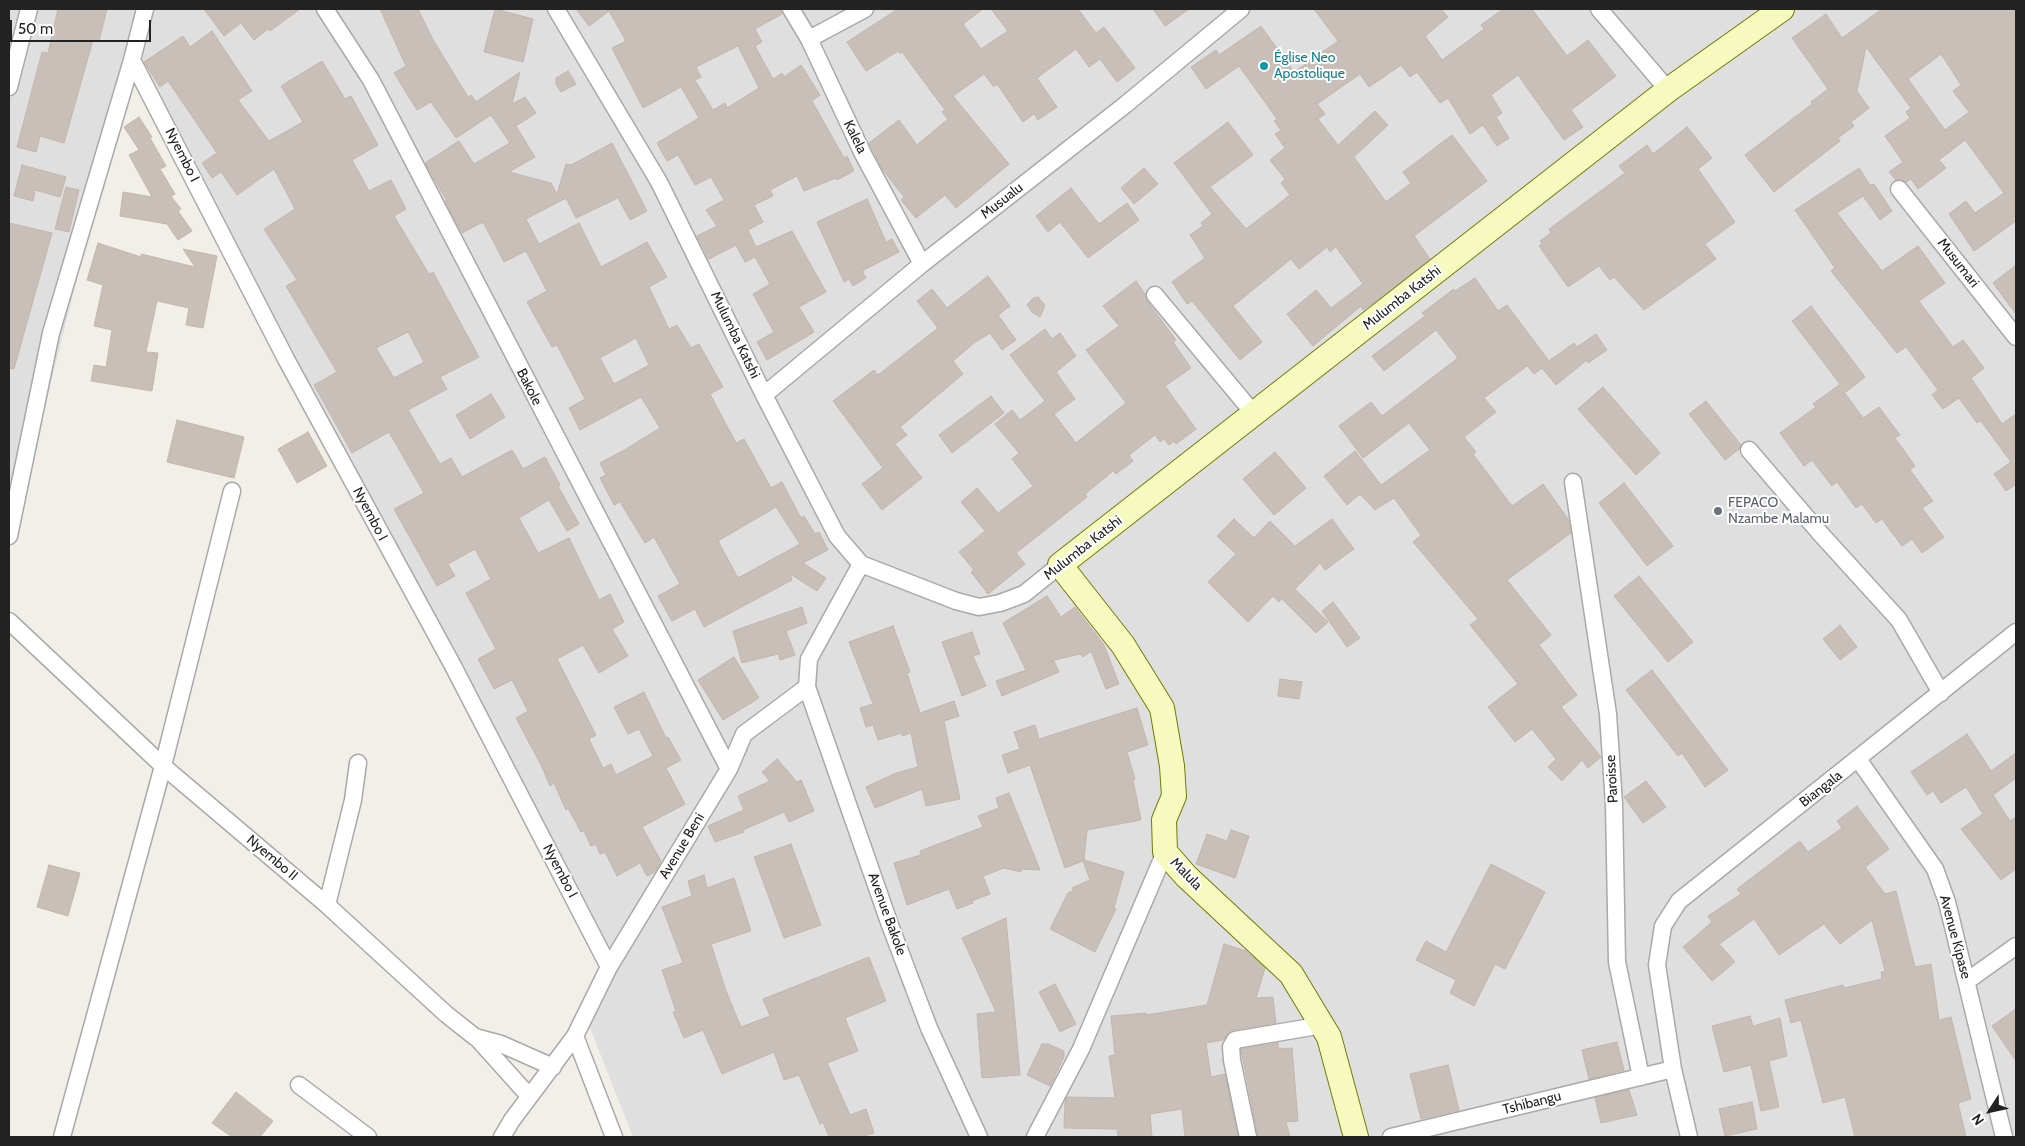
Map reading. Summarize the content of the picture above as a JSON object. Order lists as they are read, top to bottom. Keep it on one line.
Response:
{"streets":{"street":["Kalela","Nyembo I","Musualu","Musumari","Mulumba Katshi","Bakole","Paroisse","Biangala","Avenue Beni","Nyembo II","Malula","Avenue Bakole","Avenue Kipase","Tshibangu"]},"crossings":[["Kalela","Musualu"],["Nyembo I","Avenue Beni"],["Musualu","Mulumba Katshi"],["Mulumba Katshi","Malula"],["Bakole","Avenue Beni"],["Paroisse","Tshibangu"],["Biangala","Avenue Kipase"],["Biangala","Tshibangu"],["Avenue Beni","Nyembo II"],["Avenue Beni","Avenue Bakole"]],"places":["Église Neo Apostolique","FEPACO Nzambe Malamu"],"scale_bar":"50 m","north":"bottom left"}
